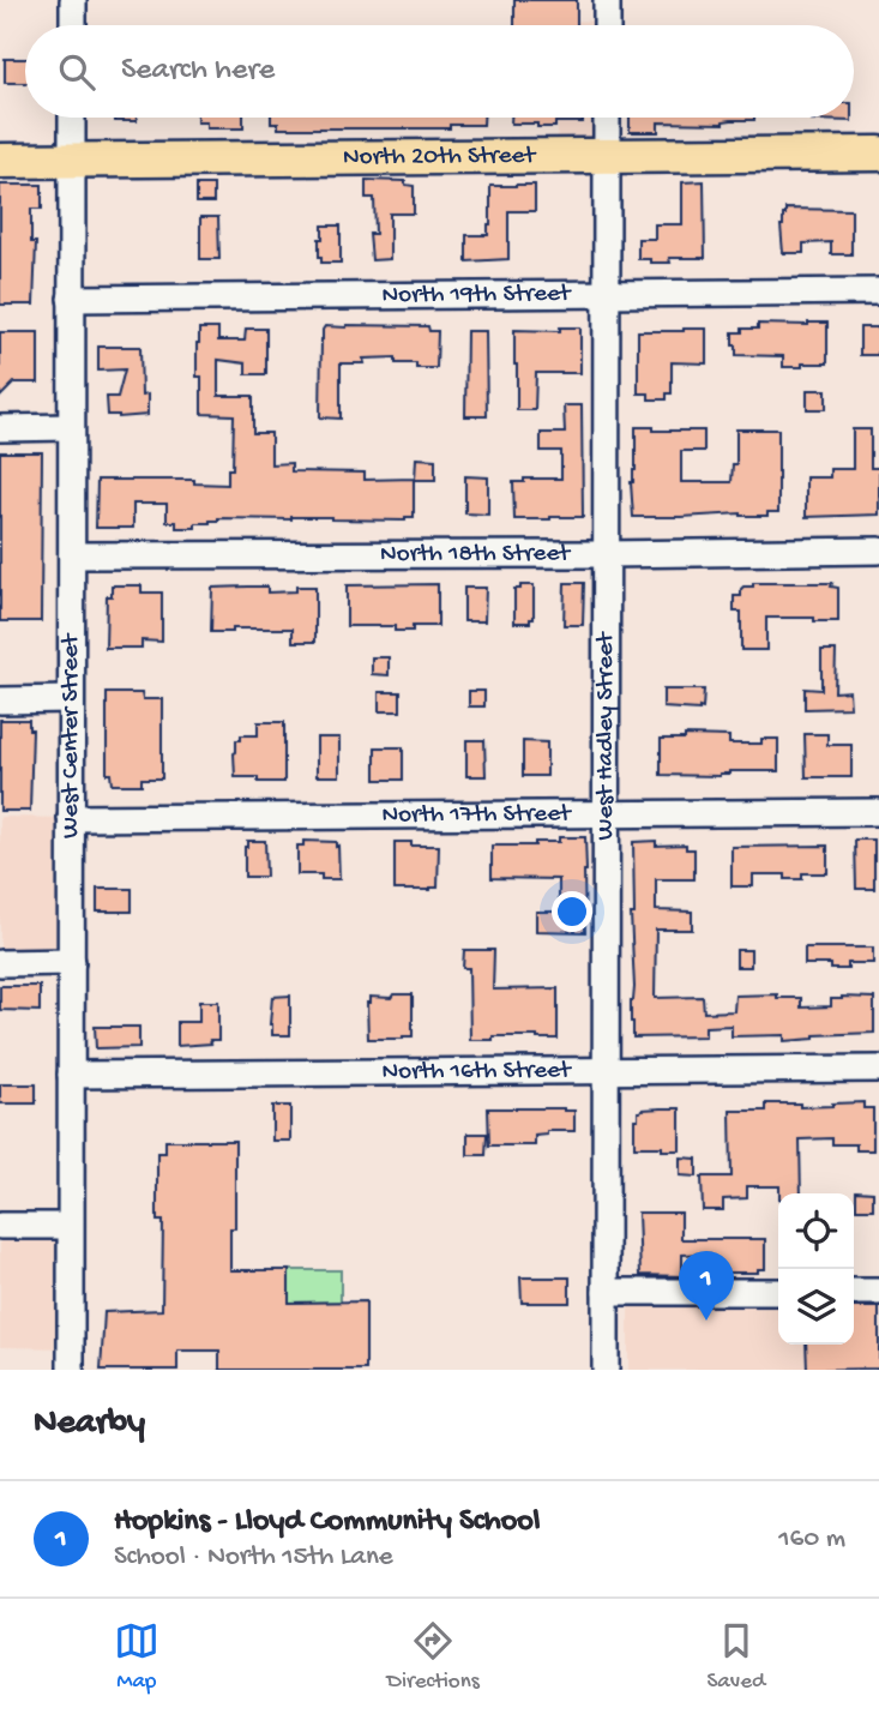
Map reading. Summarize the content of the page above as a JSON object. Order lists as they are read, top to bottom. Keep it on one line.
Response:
{"streets":{"main road":["North 20th Street"],"street":["North 19th Street","North 18th Street","West Center Street","West Hadley Street","North 17th Street","North 16th Street"]},"crossings":[["North 20th Street","West Center Street"],["North 20th Street","West Hadley Street"],["North 19th Street","West Center Street"],["North 19th Street","West Hadley Street"],["North 18th Street","West Center Street"],["North 18th Street","West Hadley Street"],["West Center Street","North 17th Street"],["West Center Street","North 16th Street"],["West Hadley Street","North 17th Street"],["West Hadley Street","North 16th Street"]],"page":{"search":"Search here","pins":"1","heading":"Nearby","list":[{"mark":"1","name":"Hopkins - Lloyd Community School","note":"School · North 15th Lane","value":"160 m"}],"nav":["Map","Directions","Saved"]}}
